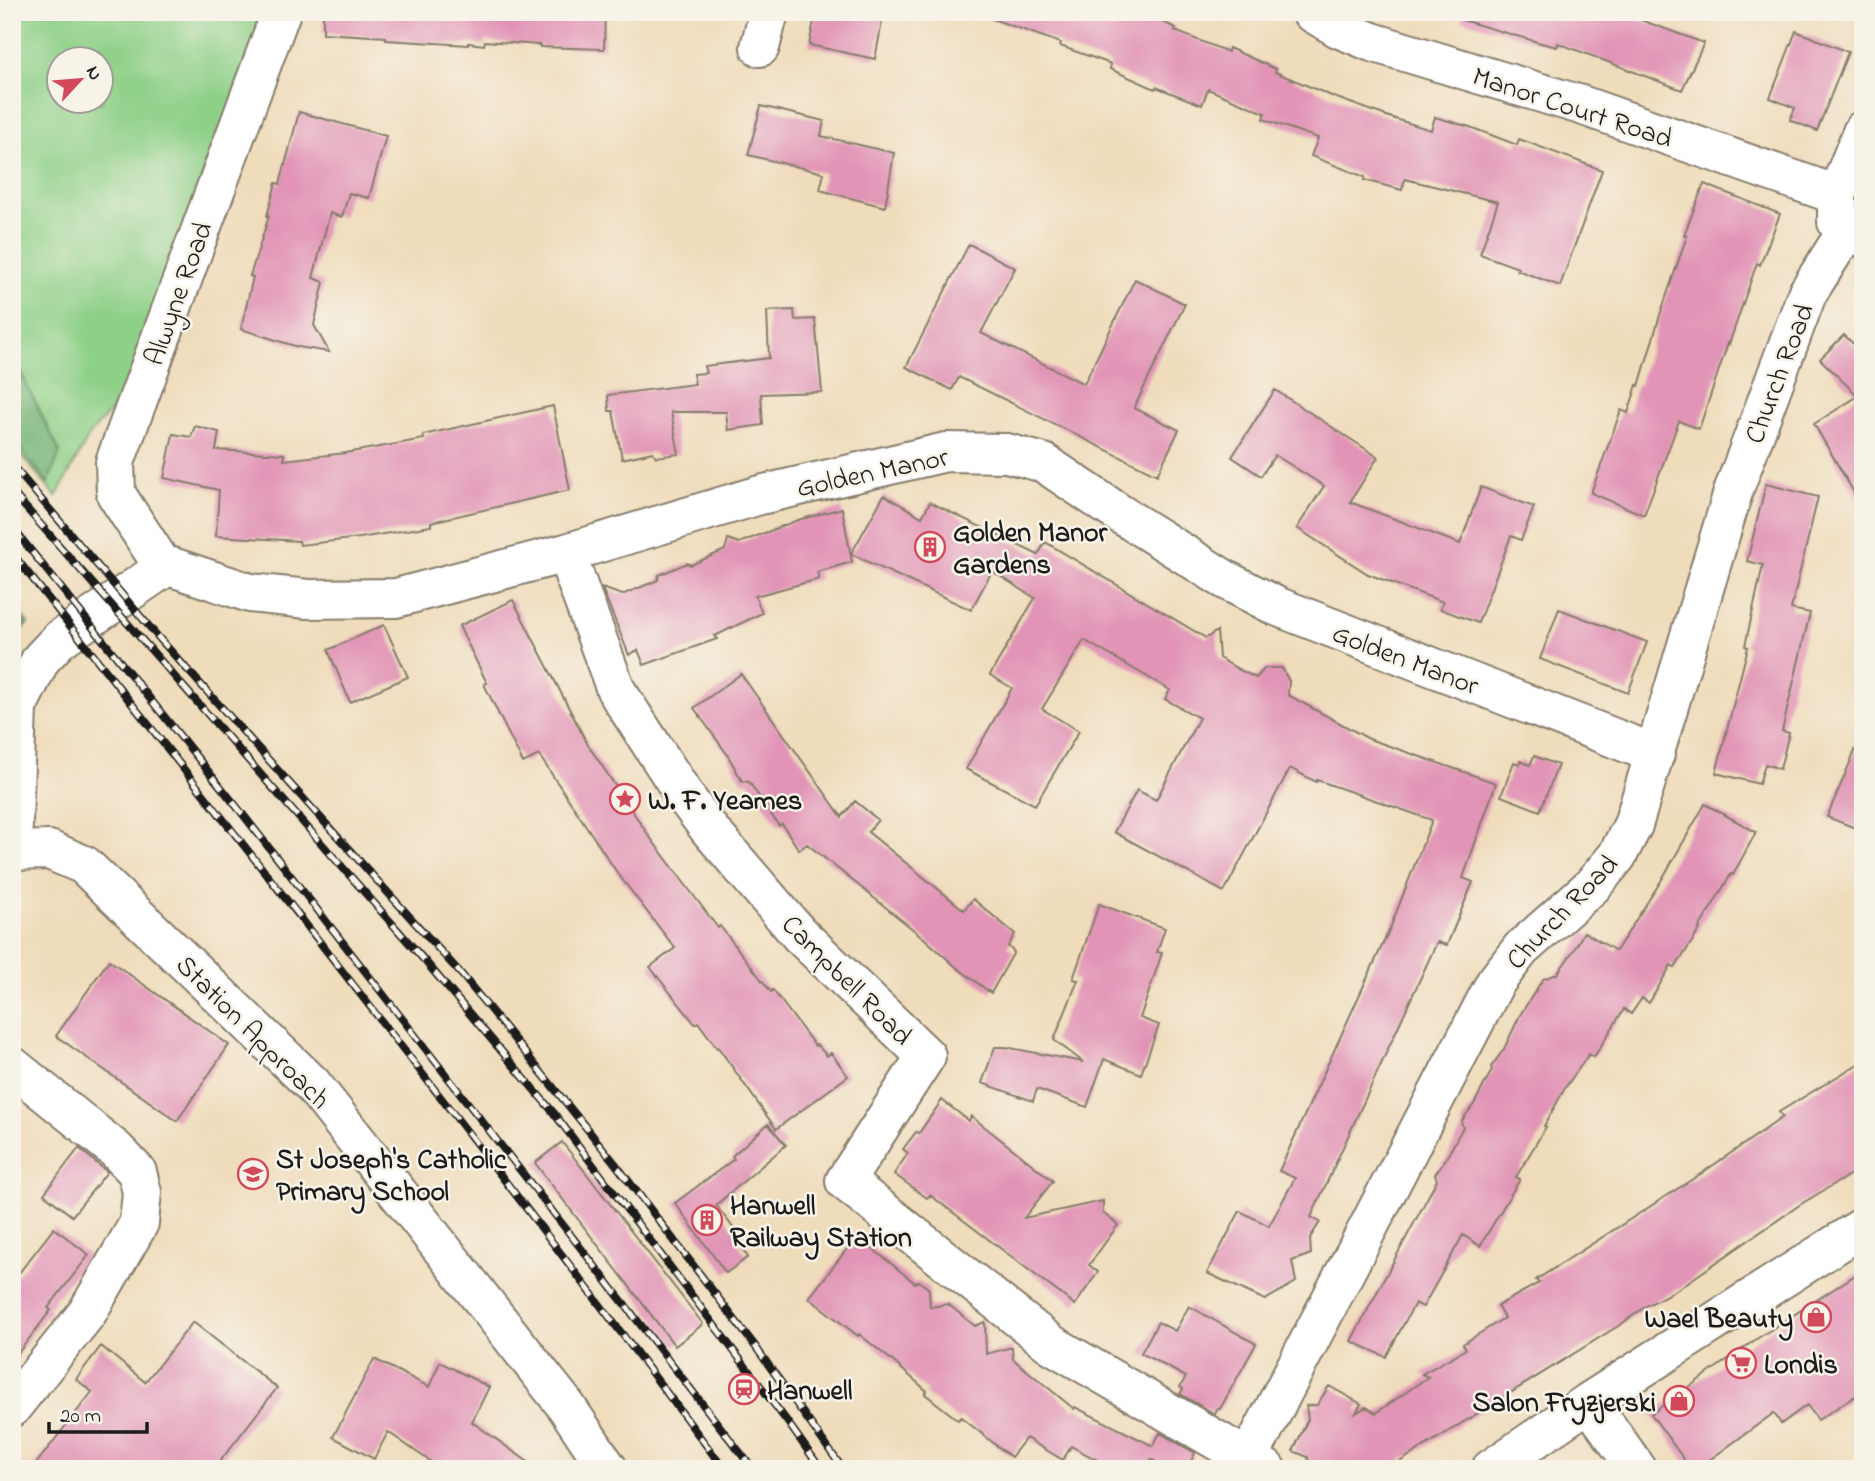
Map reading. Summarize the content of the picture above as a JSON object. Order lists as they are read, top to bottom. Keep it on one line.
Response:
{"streets":{"street":["Manor Court Road","Alwyne Road","Church Road","Golden Manor","Campbell Road","Station Approach"]},"crossings":[["Manor Court Road","Church Road"],["Alwyne Road","Golden Manor"],["Church Road","Golden Manor"],["Church Road","Campbell Road"],["Golden Manor","Campbell Road"]],"places":{"building":["Golden Manor Gardens","Hanwell Railway Station"],"place":["W. F. Yeames"],"school or university":["St Joseph's Catholic Primary School"],"shop":["Wael Beauty","Salon Fryzjerski"],"supermarket":["Londis"],"station":["Hanwell"]},"scale_bar":"20 m","north":"top right"}
